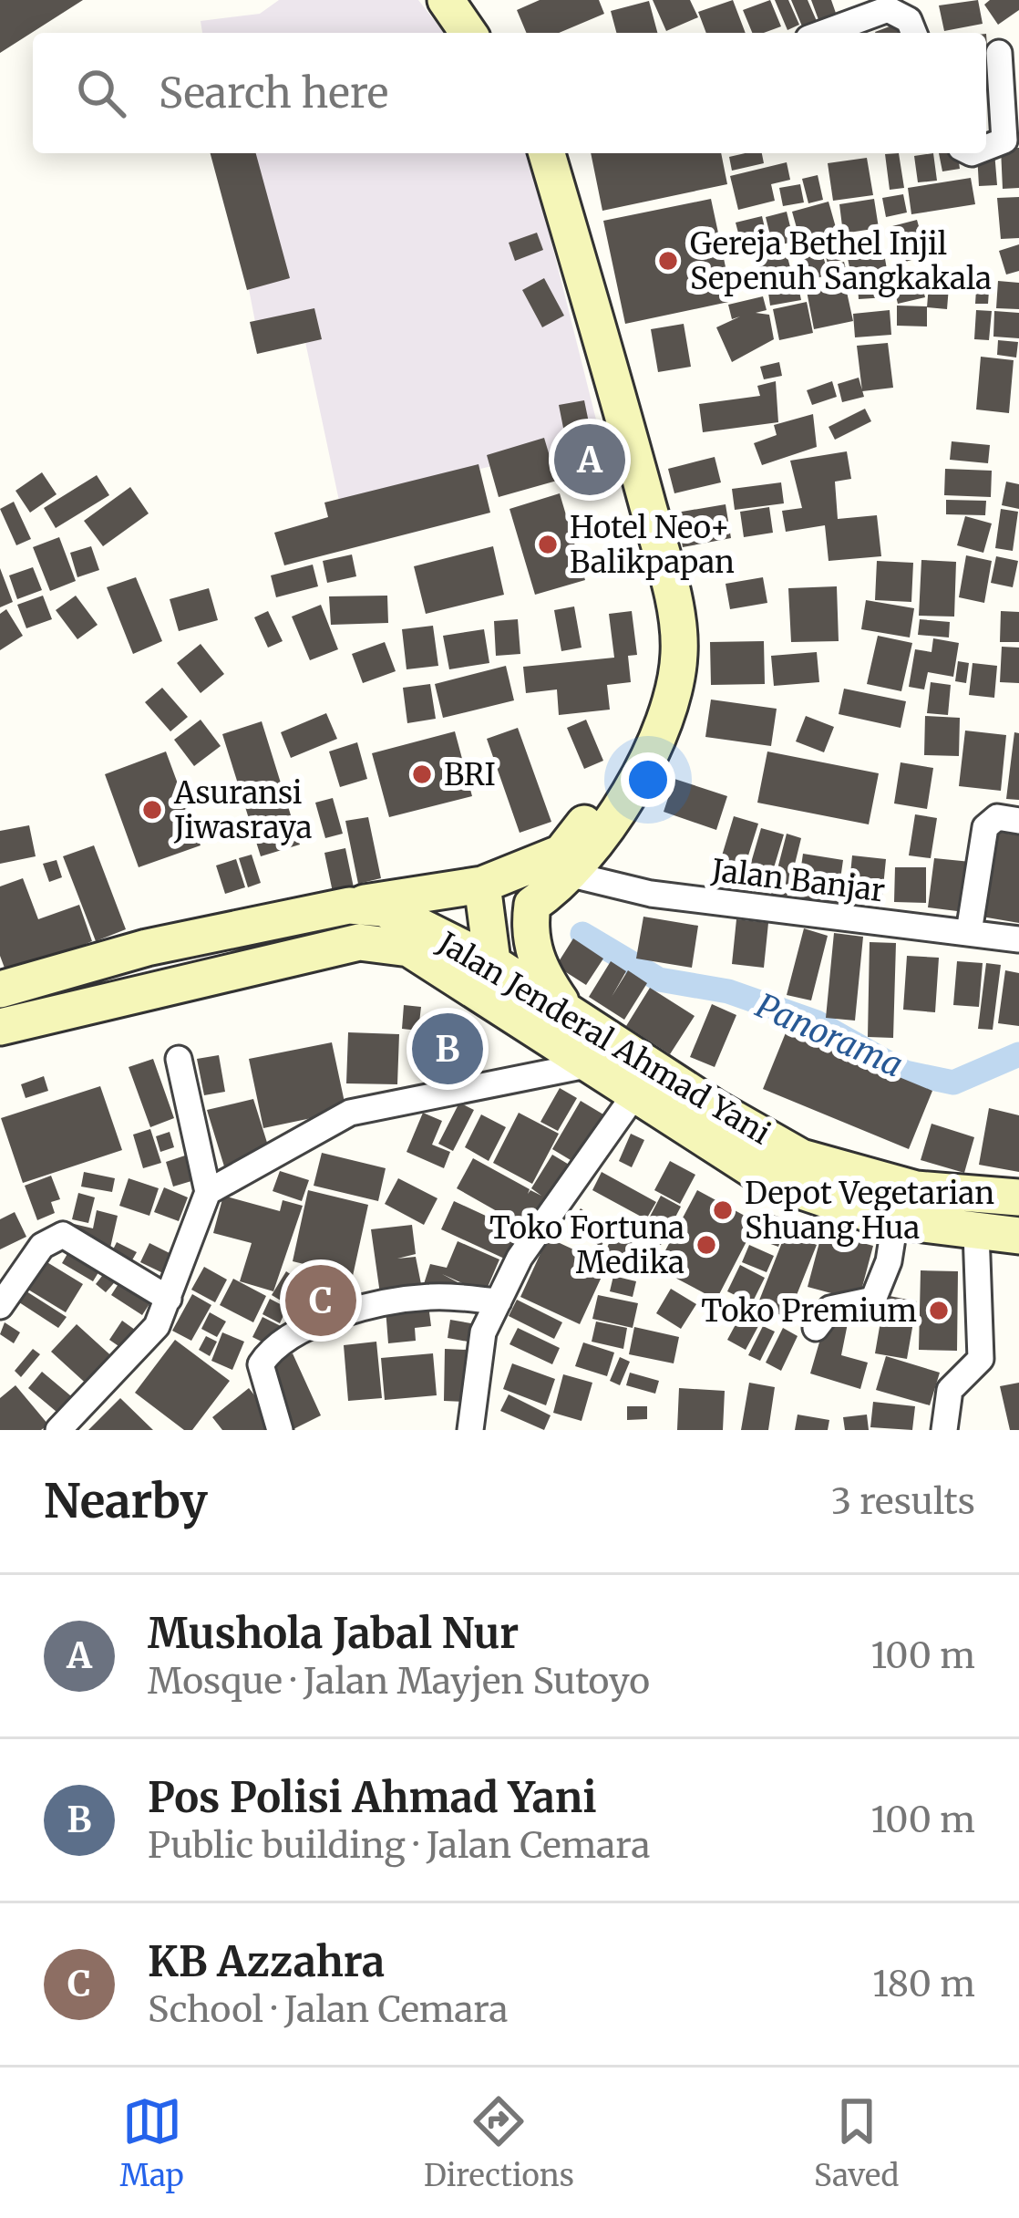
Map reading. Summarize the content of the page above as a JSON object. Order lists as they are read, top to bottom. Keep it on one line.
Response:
{"streets":{"main road":["Jalan Jenderal Ahmad Yani"],"street":["Jalan Banjar"]},"water":["Panorama"],"places":["Gereja Bethel Injil Sepenuh Sangkakala","Hotel Neo+ Balikpapan","BRI","Asuransi Jiwasraya","Depot Vegetarian Shuang Hua","Toko Fortuna Medika","Toko Premium"],"page":{"search":"Search here","pins":["A","B","C"],"heading":["Nearby","3 results"],"list":[{"mark":"A","name":"Mushola Jabal Nur","note":"Mosque · Jalan Mayjen Sutoyo","value":"100 m"},{"mark":"B","name":"Pos Polisi Ahmad Yani","note":"Public building · Jalan Cemara","value":"100 m"},{"mark":"C","name":"KB Azzahra","note":"School · Jalan Cemara","value":"180 m"}],"nav":["Map","Directions","Saved"]}}
